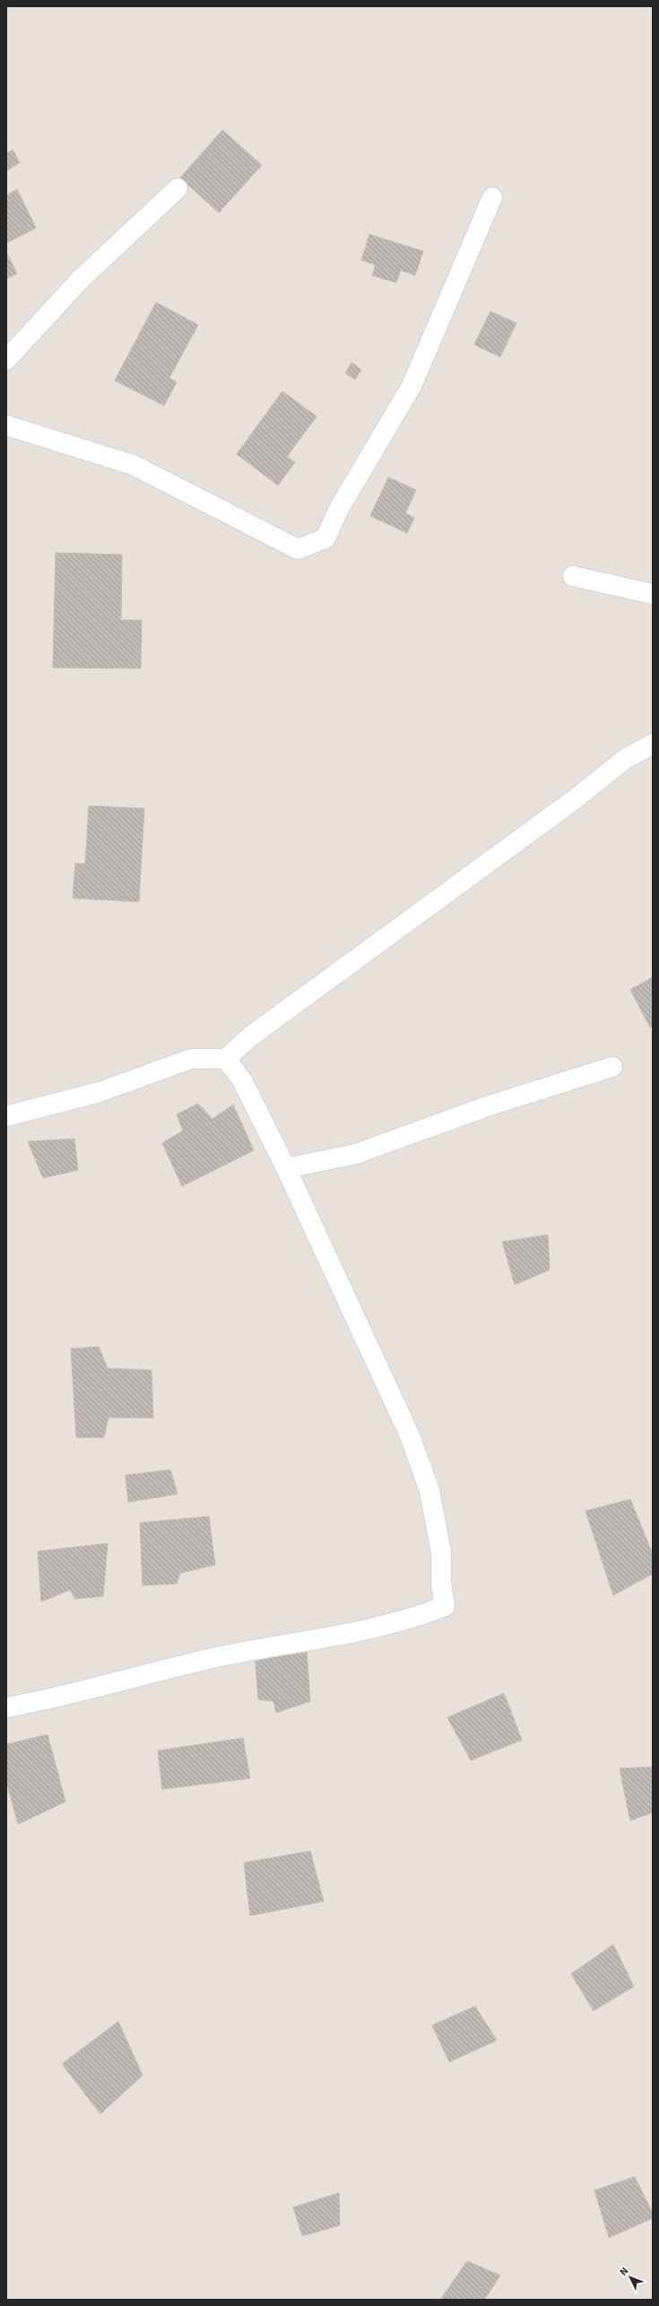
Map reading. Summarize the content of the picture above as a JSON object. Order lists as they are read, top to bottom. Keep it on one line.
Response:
{"north":"top left"}
